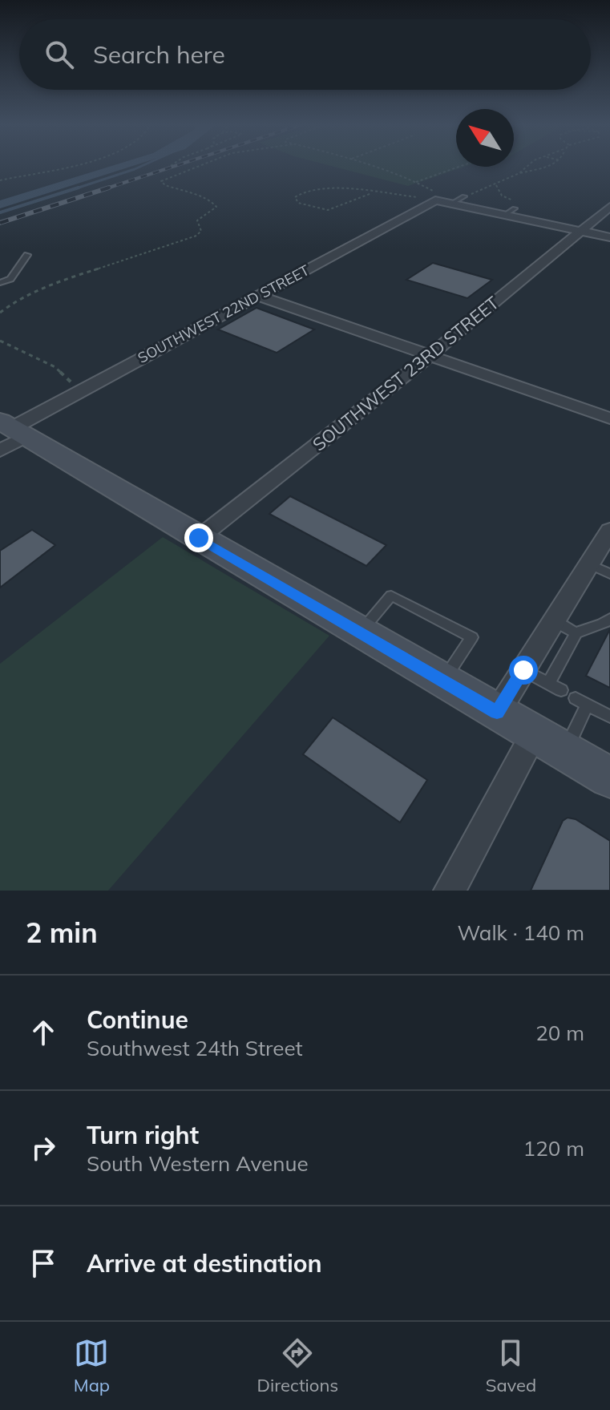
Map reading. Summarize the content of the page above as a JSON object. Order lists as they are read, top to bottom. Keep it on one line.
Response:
{"streets":{"street":["SOUTHWEST 22ND STREET","SOUTHWEST 23RD STREET"]},"north":"top left","page":{"search":"Search here","heading":["2 min","Walk · 140 m"],"list":[["Continue","Southwest 24th Street","20 m"],["Turn right","South Western Avenue","120 m"],"Arrive at destination"],"nav":["Map","Directions","Saved"]}}
